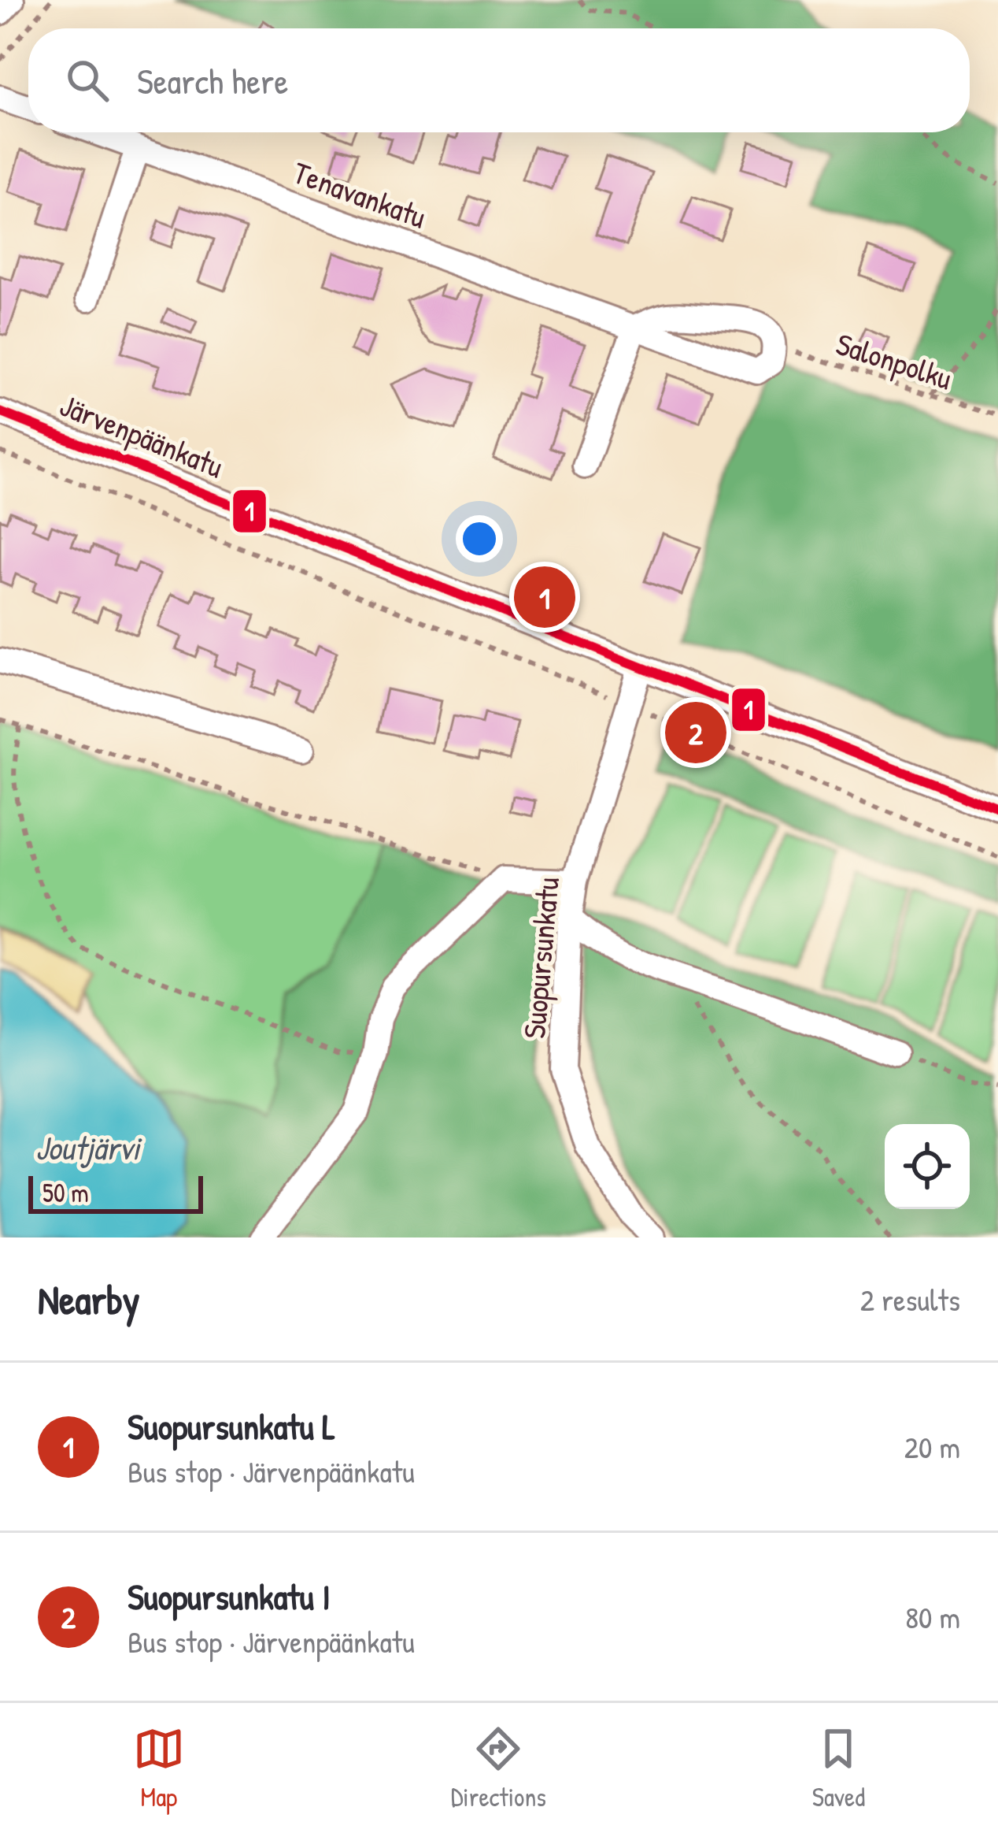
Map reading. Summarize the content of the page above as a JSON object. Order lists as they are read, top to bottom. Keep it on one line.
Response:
{"streets":{"street":["Tenavankatu","Järvenpäänkatu","Suopursunkatu"],"path":["Salonpolku"]},"crossings":[["Tenavankatu","Salonpolku"],["Järvenpäänkatu","Suopursunkatu"]],"water":["Joutjärvi"],"lines":["transit line 1"],"scale_bar":"50 m","page":{"search":"Search here","pins":["1","2"],"scale":"50 m","heading":["Nearby","2 results"],"list":[{"mark":"1","name":"Suopursunkatu L","note":"Bus stop · Järvenpäänkatu","value":"20 m"},{"mark":"2","name":"Suopursunkatu I","note":"Bus stop · Järvenpäänkatu","value":"80 m"}],"nav":["Map","Directions","Saved"]}}
